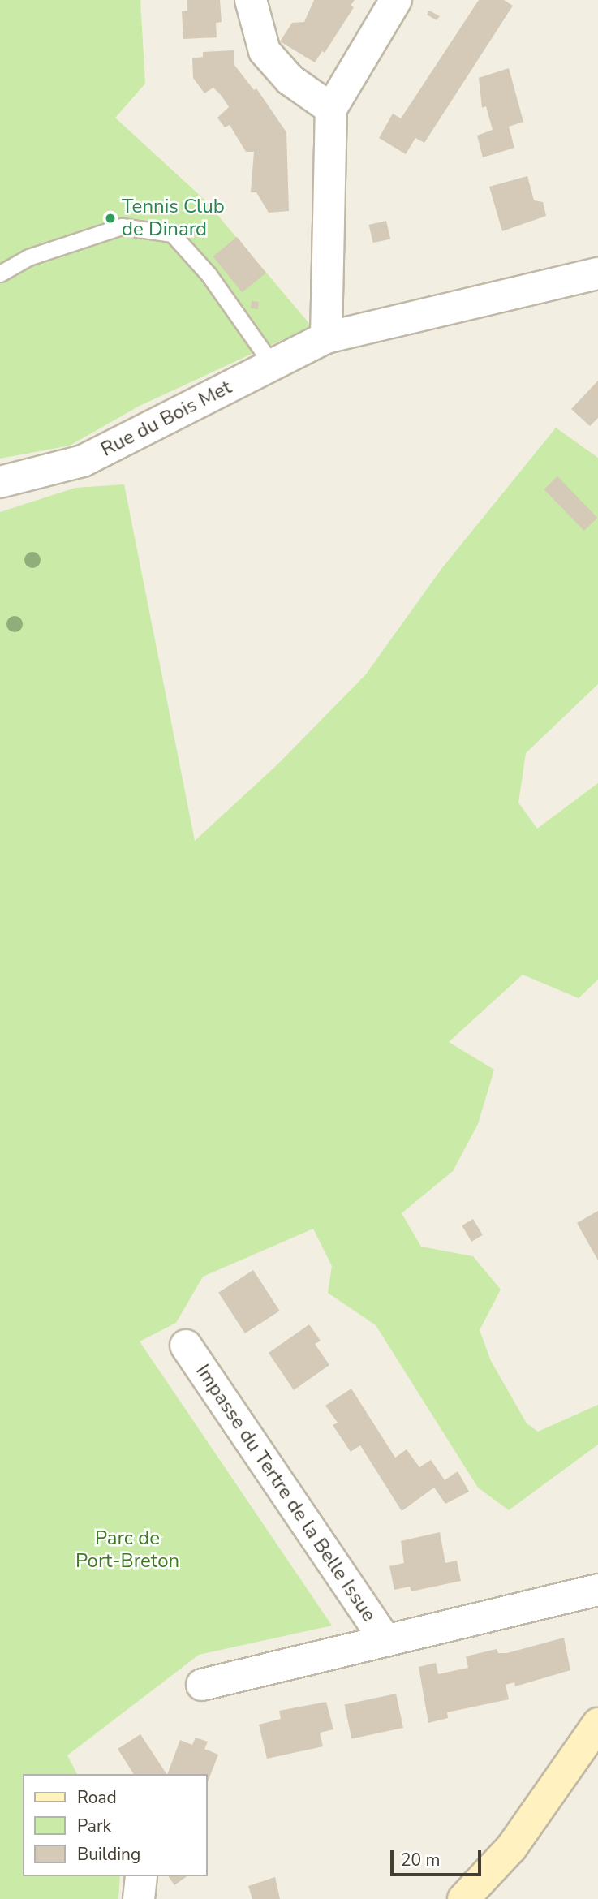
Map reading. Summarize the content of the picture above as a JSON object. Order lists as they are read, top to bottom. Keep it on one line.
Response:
{"streets":{"street":["Rue du Bois Met","Impasse du Tertre de la Belle Issue"]},"parks":["Parc de Port-Breton"],"places":["Tennis Club de Dinard"],"legend":["Road","Park","Building"],"scale_bar":"20 m"}
